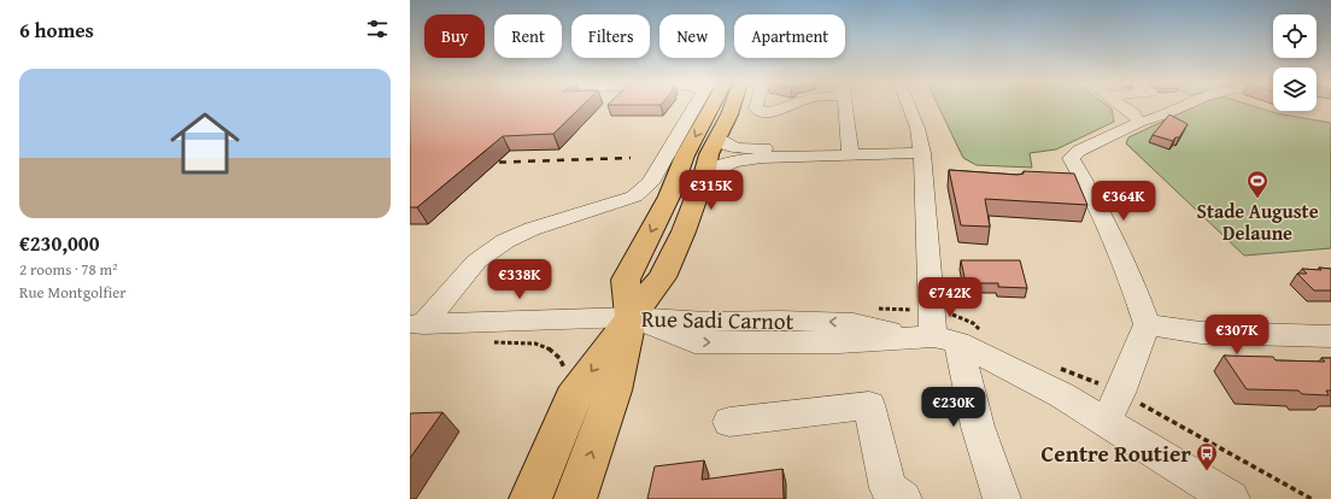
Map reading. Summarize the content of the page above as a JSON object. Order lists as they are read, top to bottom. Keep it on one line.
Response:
{"streets":{"street":["Rue Sadi Carnot"]},"places":{"sports":["Stade Auguste Delaune"],"bus stop":["Centre Routier"]},"page":{"heading":"6 homes","chip":["Buy","Rent","Filters","New","Apartment"],"list":[{"name":"€230,000","note":"2 rooms · 78 m² · Rue Montgolfier"}],"price":["€315K","€364K","€338K","€742K","€307K","€230K"]}}
